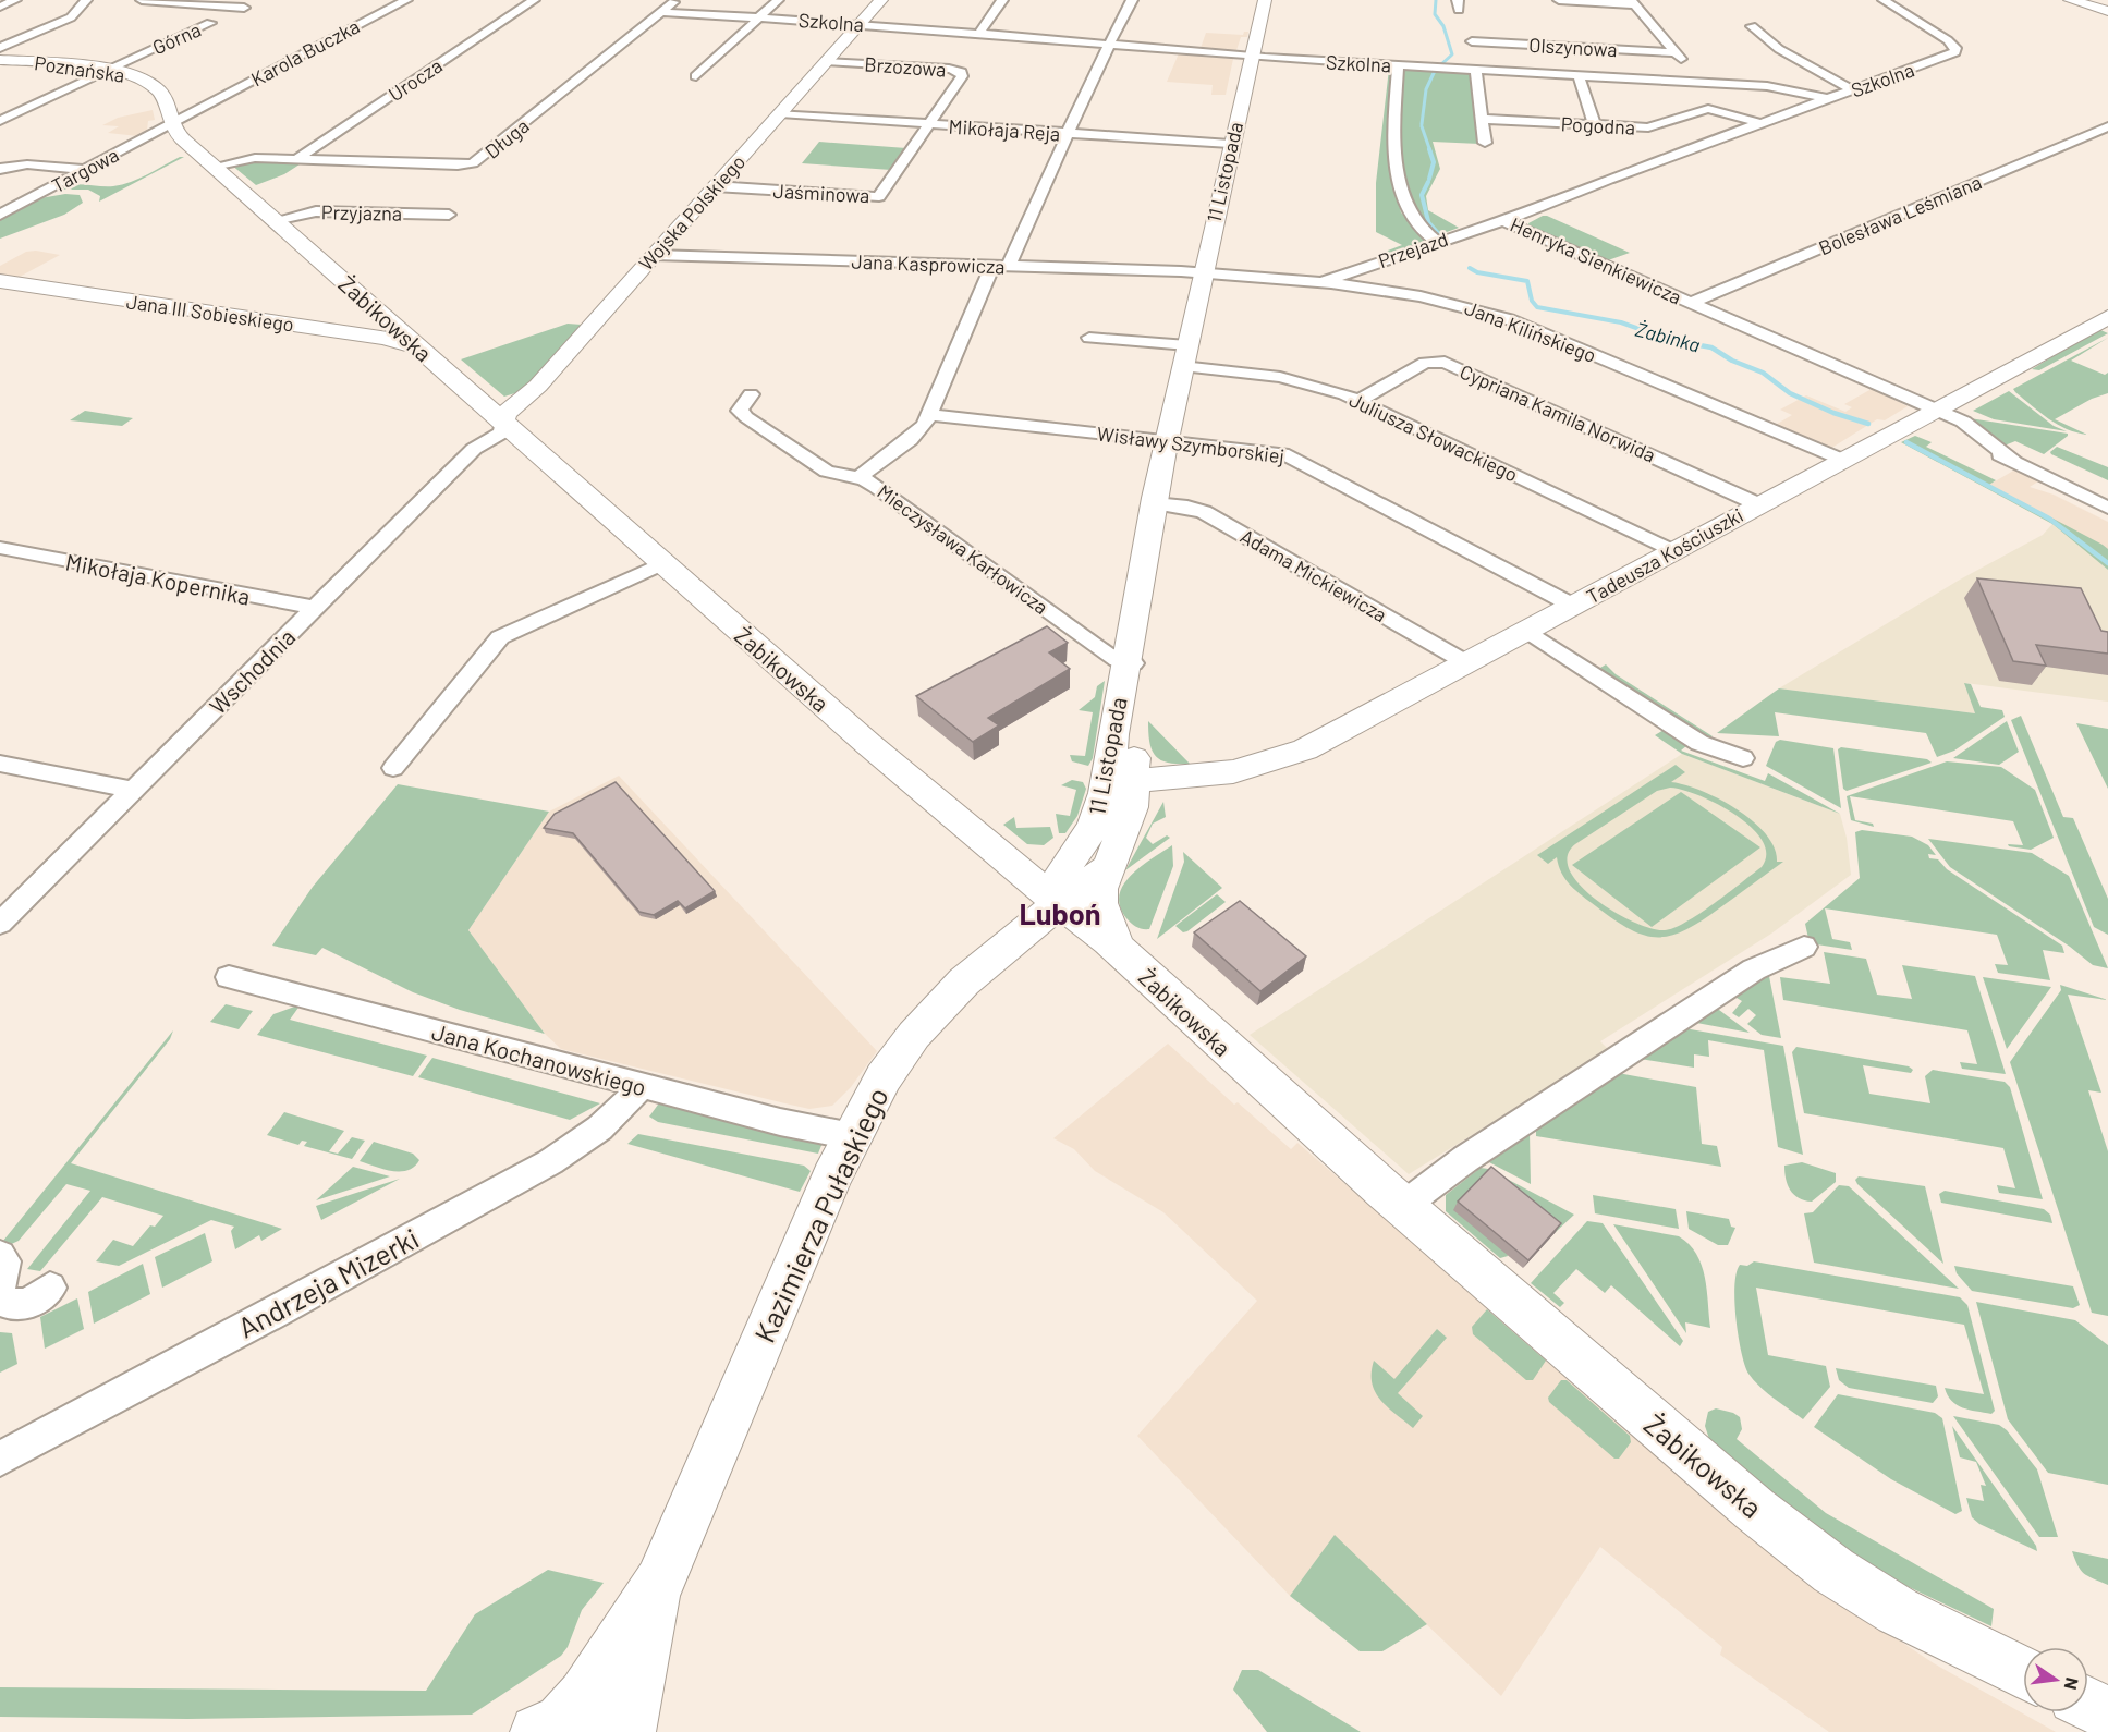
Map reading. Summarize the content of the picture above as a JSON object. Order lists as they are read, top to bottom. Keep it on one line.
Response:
{"streets":{"street":["Szkolna","Górna","Olszynowa","Karola Buczka","Brzozowa","Poznańska","Urocza","Pogodna","Mikołaja Reja","Długa","Targowa","11 Listopada","Jaśminowa","Przyjazna","Wojska Polskiego","Bolesława Leśmiana","Przejazd","Henryka Sienkiewicza","Jana Kasprowicza","Jana III Sobieskiego","Żabikowska","Jana Kilińskiego","Cypriana Kamila Norwida","Juliusza Słowackiego","Wisławy Szymborskiej","Mieczysława Karłowicza","Tadeusza Kościuszki","Adama Mickiewicza","Mikołaja Kopernika","Wschodnia","Jana Kochanowskiego","Kazimierza Pułaskiego","Andrzeja Mizerki"]},"crossings":[["Szkolna","Długa"],["Szkolna","11 Listopada"],["Szkolna","Wojska Polskiego"],["Szkolna","Henryka Sienkiewicza"],["Górna","Poznańska"],["Karola Buczka","Poznańska"],["Karola Buczka","Targowa"],["Karola Buczka","Żabikowska"],["Brzozowa","Mikołaja Reja"],["Brzozowa","Jaśminowa"],["Brzozowa","Wojska Polskiego"],["Poznańska","Targowa"],["Poznańska","Żabikowska"],["Urocza","Długa"],["Mikołaja Reja","11 Listopada"],["Mikołaja Reja","Jaśminowa"],["Mikołaja Reja","Wojska Polskiego"],["Długa","Żabikowska"],["Targowa","Żabikowska"],["11 Listopada","Jana Kasprowicza"],["11 Listopada","Żabikowska"],["11 Listopada","Jana Kilińskiego"],["11 Listopada","Juliusza Słowackiego"],["11 Listopada","Wisławy Szymborskiej"],["11 Listopada","Mieczysława Karłowicza"],["11 Listopada","Tadeusza Kościuszki"],["11 Listopada","Adama Mickiewicza"],["11 Listopada","Kazimierza Pułaskiego"],["Jaśminowa","Wojska Polskiego"],["Przyjazna","Żabikowska"],["Wojska Polskiego","Jana Kasprowicza"],["Wojska Polskiego","Żabikowska"],["Wojska Polskiego","Wschodnia"],["Bolesława Leśmiana","Henryka Sienkiewicza"],["Przejazd","Henryka Sienkiewicza"],["Przejazd","Jana Kilińskiego"],["Henryka Sienkiewicza","Tadeusza Kościuszki"],["Jana Kasprowicza","Jana Kilińskiego"],["Jana III Sobieskiego","Żabikowska"],["Żabikowska","Wschodnia"],["Żabikowska","Kazimierza Pułaskiego"],["Jana Kilińskiego","Tadeusza Kościuszki"],["Cypriana Kamila Norwida","Juliusza Słowackiego"],["Cypriana Kamila Norwida","Tadeusza Kościuszki"],["Juliusza Słowackiego","Tadeusza Kościuszki"],["Wisławy Szymborskiej","Tadeusza Kościuszki"],["Tadeusza Kościuszki","Adama Mickiewicza"],["Tadeusza Kościuszki","Kazimierza Pułaskiego"],["Mikołaja Kopernika","Wschodnia"],["Jana Kochanowskiego","Kazimierza Pułaskiego"],["Jana Kochanowskiego","Andrzeja Mizerki"]],"districts":["Luboń"],"water":["Żabinka"],"north":"right"}
